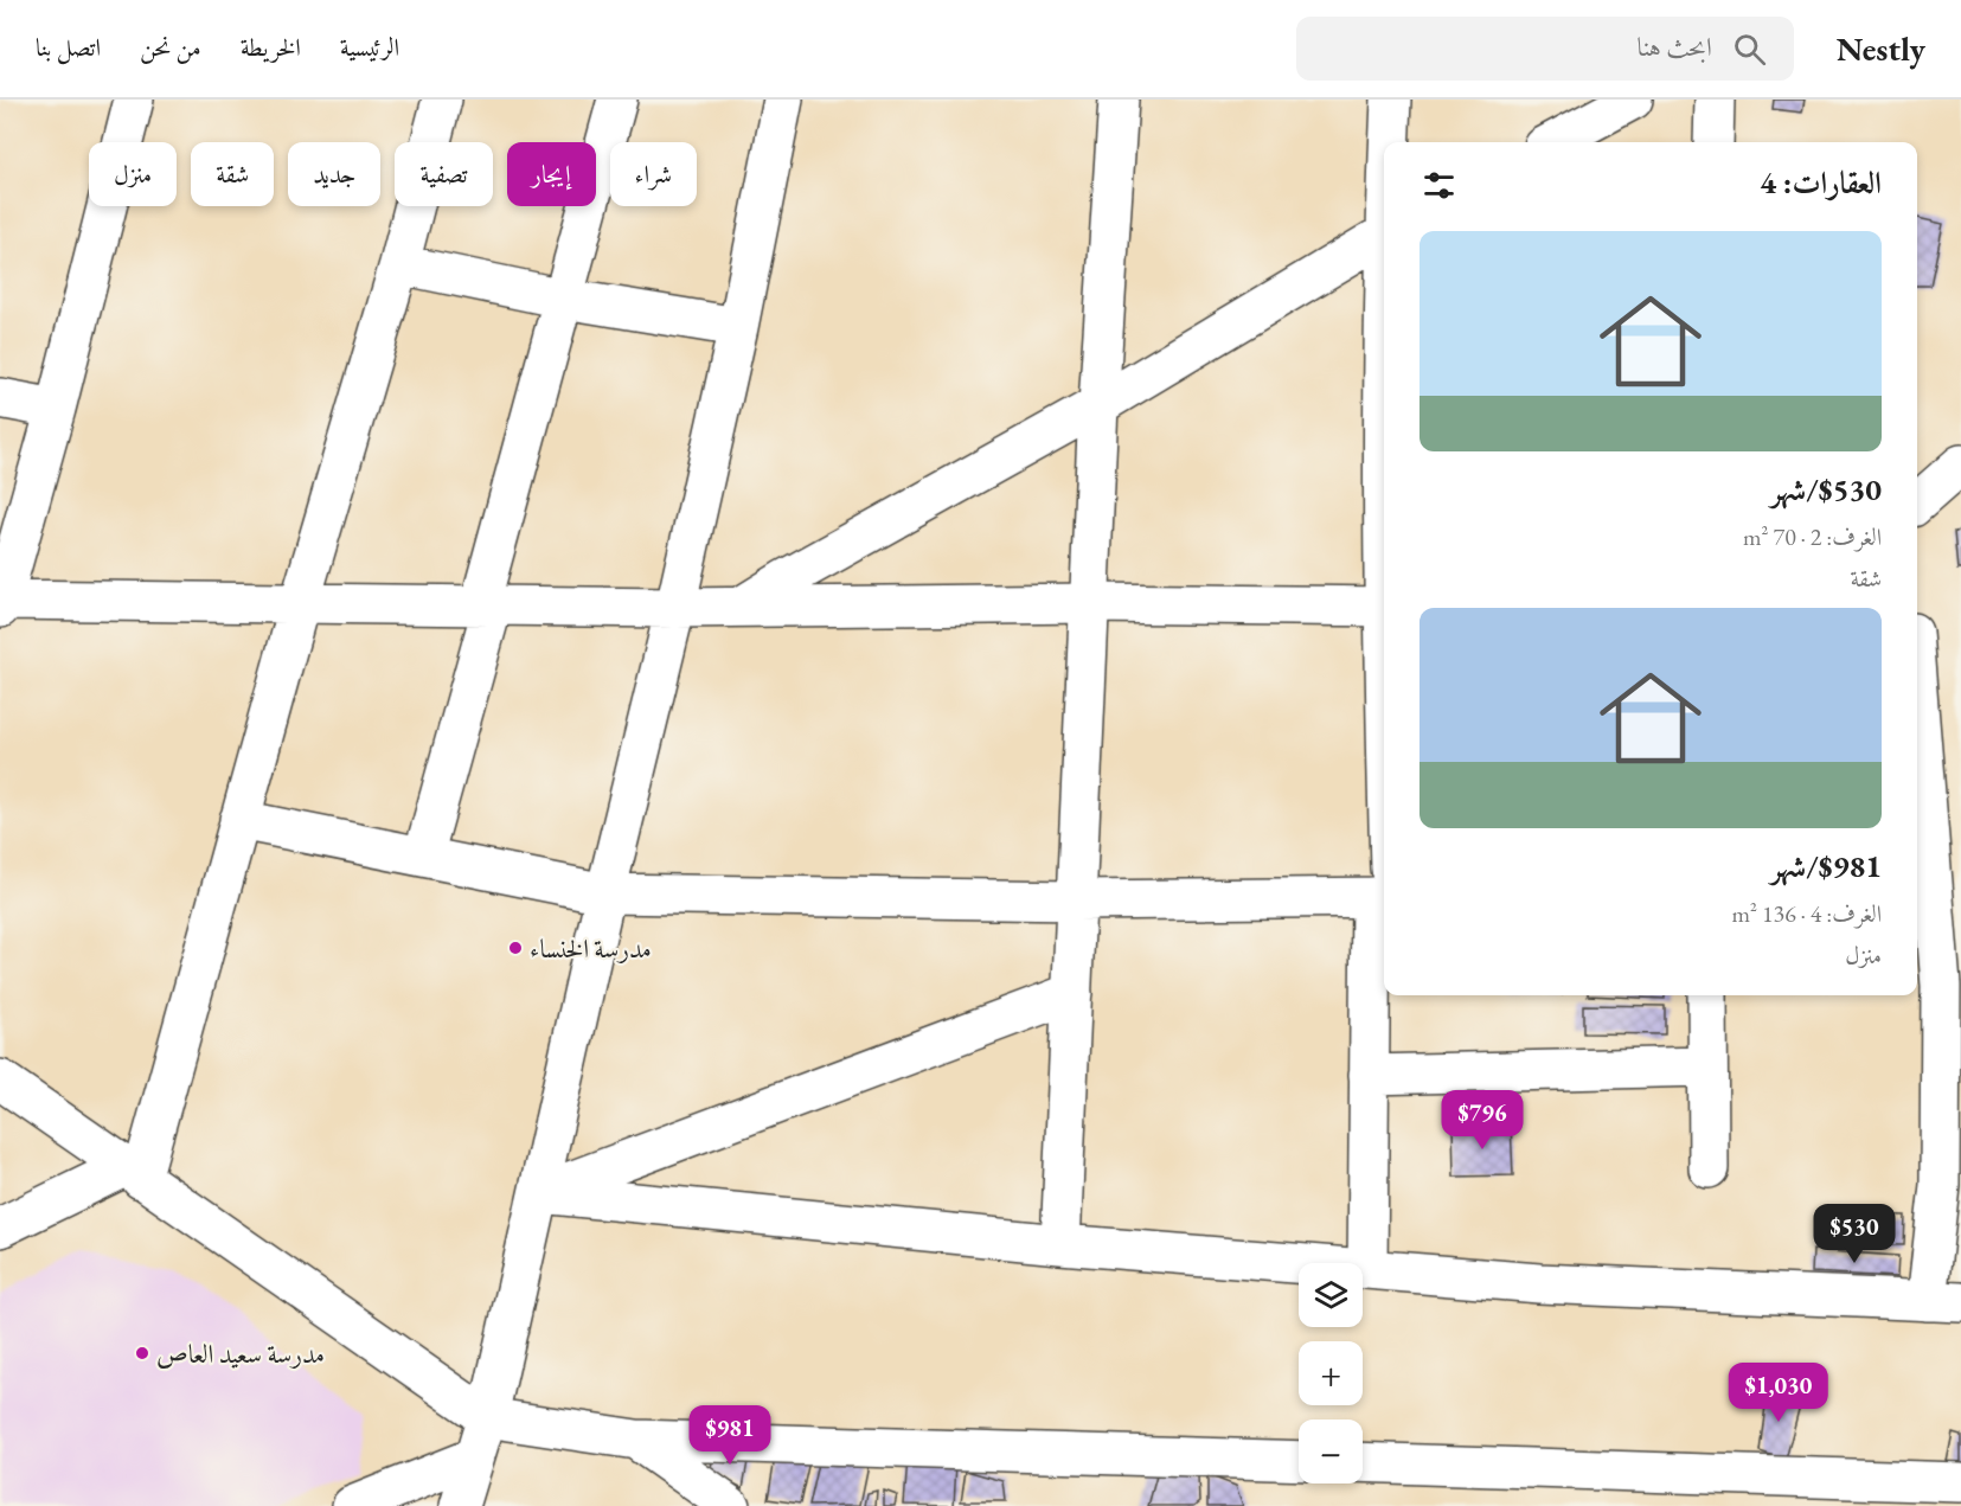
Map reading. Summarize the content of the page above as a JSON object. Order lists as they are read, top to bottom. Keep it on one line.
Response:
{"places":["مدرسة الخنساء","مدرسة سعيد العاص"],"page":{"header":"Nestly","search":"ابحث هنا","nav":["الرئيسية","الخريطة","من نحن","اتصل بنا"],"chip":["شراء","إيجار","تصفية","جديد","شقة","منزل"],"heading":"العقارات: 4","list":[{"name":"$530/شهر","note":"الغرف: 2 · 70 m² · شقة"},{"name":"$981/شهر","note":"الغرف: 4 · 136 m² · منزل"}],"price":["$796","$530","$1,030","$981"],"map_buttons":["+","−"]}}
